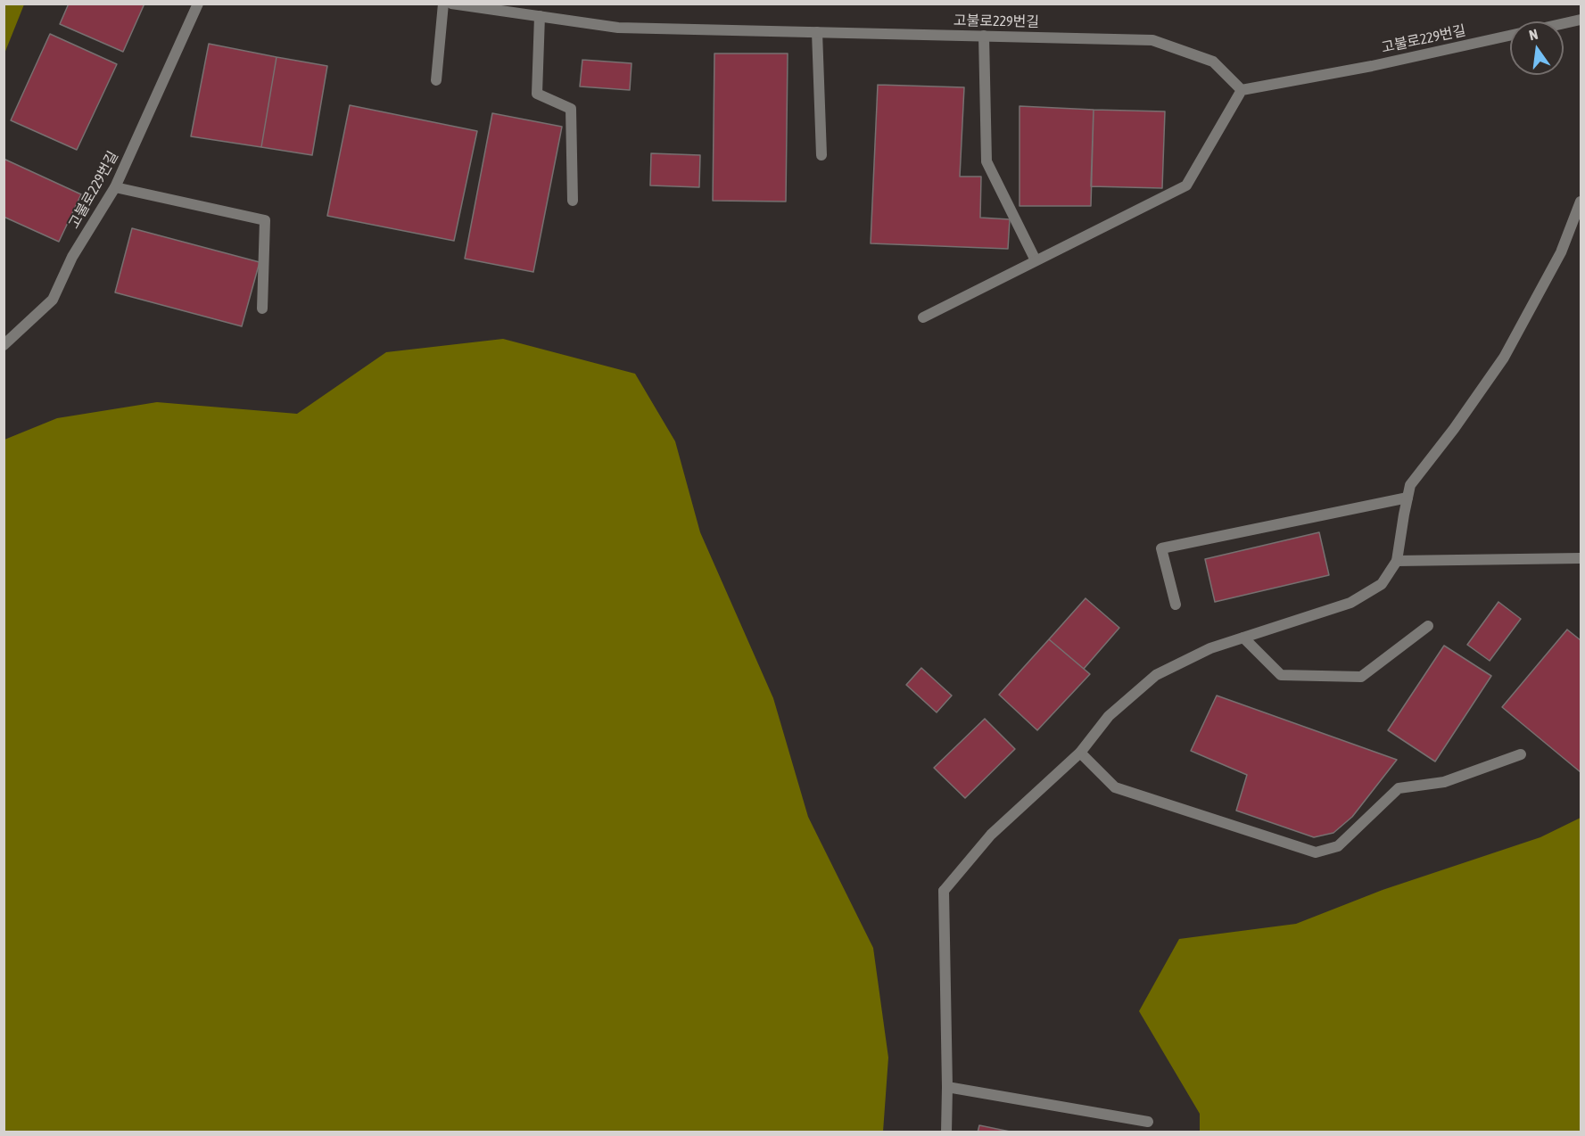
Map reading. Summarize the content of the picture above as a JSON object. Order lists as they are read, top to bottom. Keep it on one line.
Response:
{"streets":{"street":["고불로229번길"]},"north":"top"}
